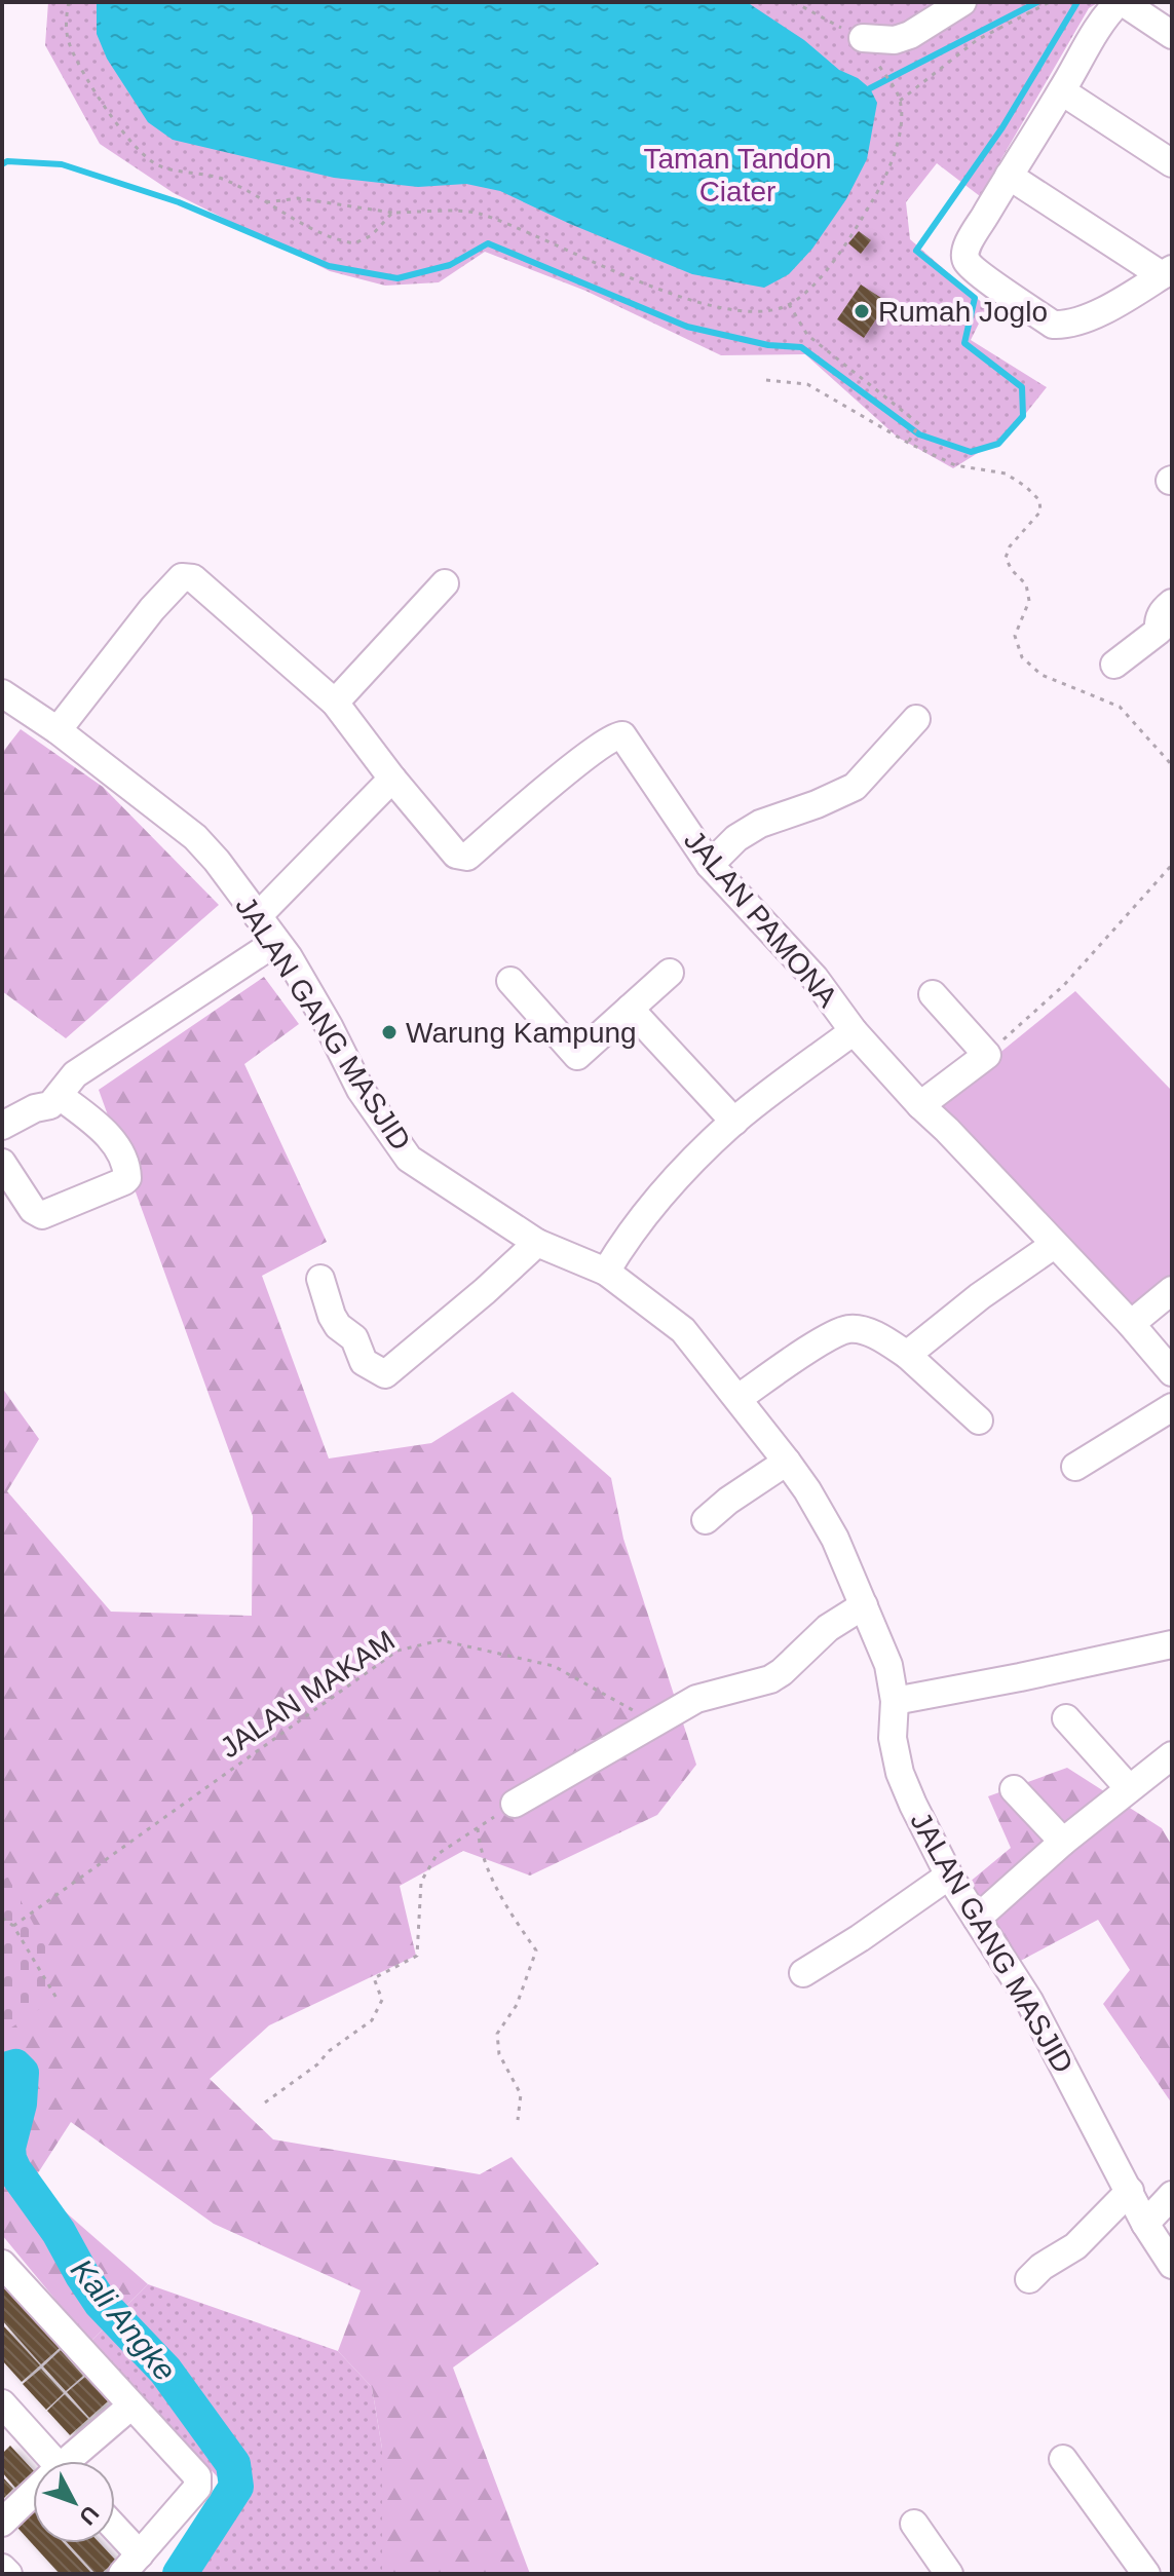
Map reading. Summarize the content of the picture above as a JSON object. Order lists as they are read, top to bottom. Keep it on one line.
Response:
{"streets":{"street":["JALAN PAMONA","JALAN GANG MASJID"],"path":["JALAN MAKAM"]},"crossings":[["JALAN PAMONA","JALAN GANG MASJID"]],"water":["Kali Angke"],"parks":["Taman Tandon Ciater"],"places":["Rumah Joglo","Warung Kampung"],"north":"bottom right"}
